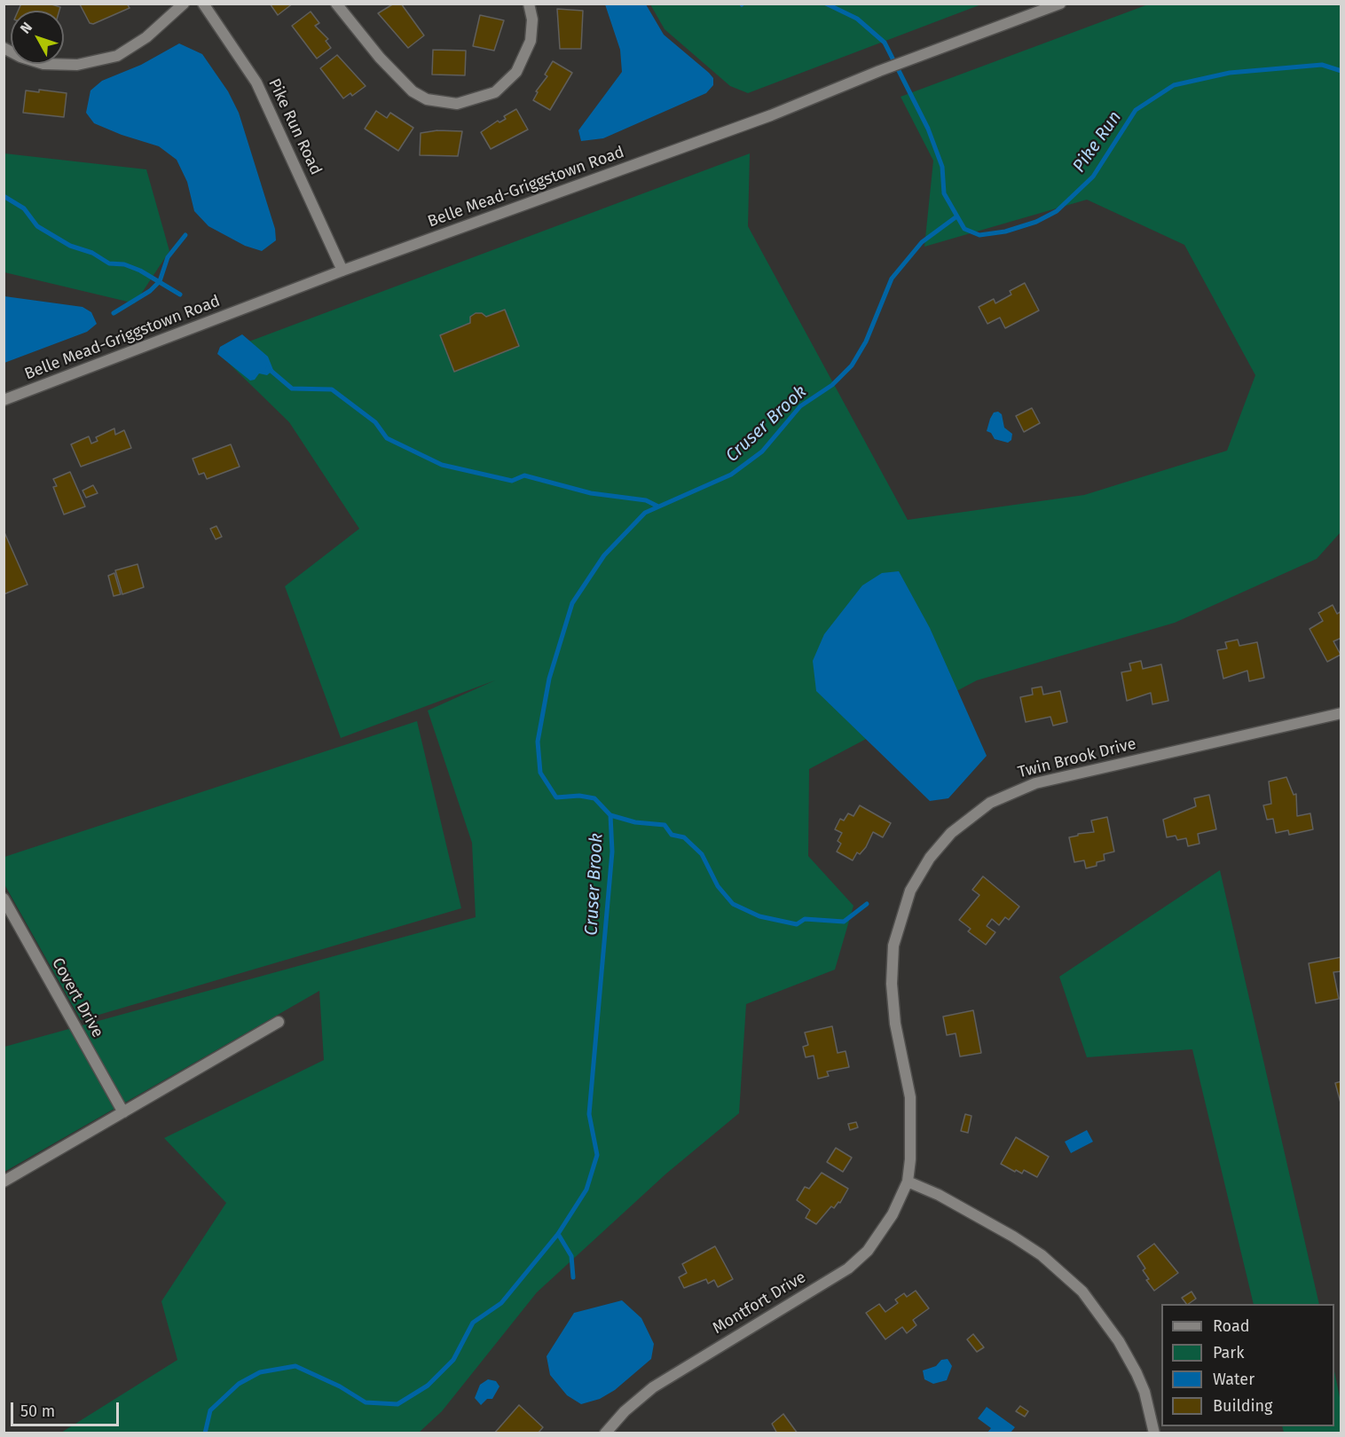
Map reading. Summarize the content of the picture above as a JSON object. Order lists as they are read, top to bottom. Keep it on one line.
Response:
{"streets":{"street":["Pike Run Road","Belle Mead-Griggstown Road","Twin Brook Drive","Covert Drive","Montfort Drive"]},"crossings":[["Pike Run Road","Belle Mead-Griggstown Road"],["Twin Brook Drive","Montfort Drive"]],"water":["Pike Run","Cruser Brook"],"legend":["Road","Park","Water","Building"],"scale_bar":"50 m","north":"top left"}
